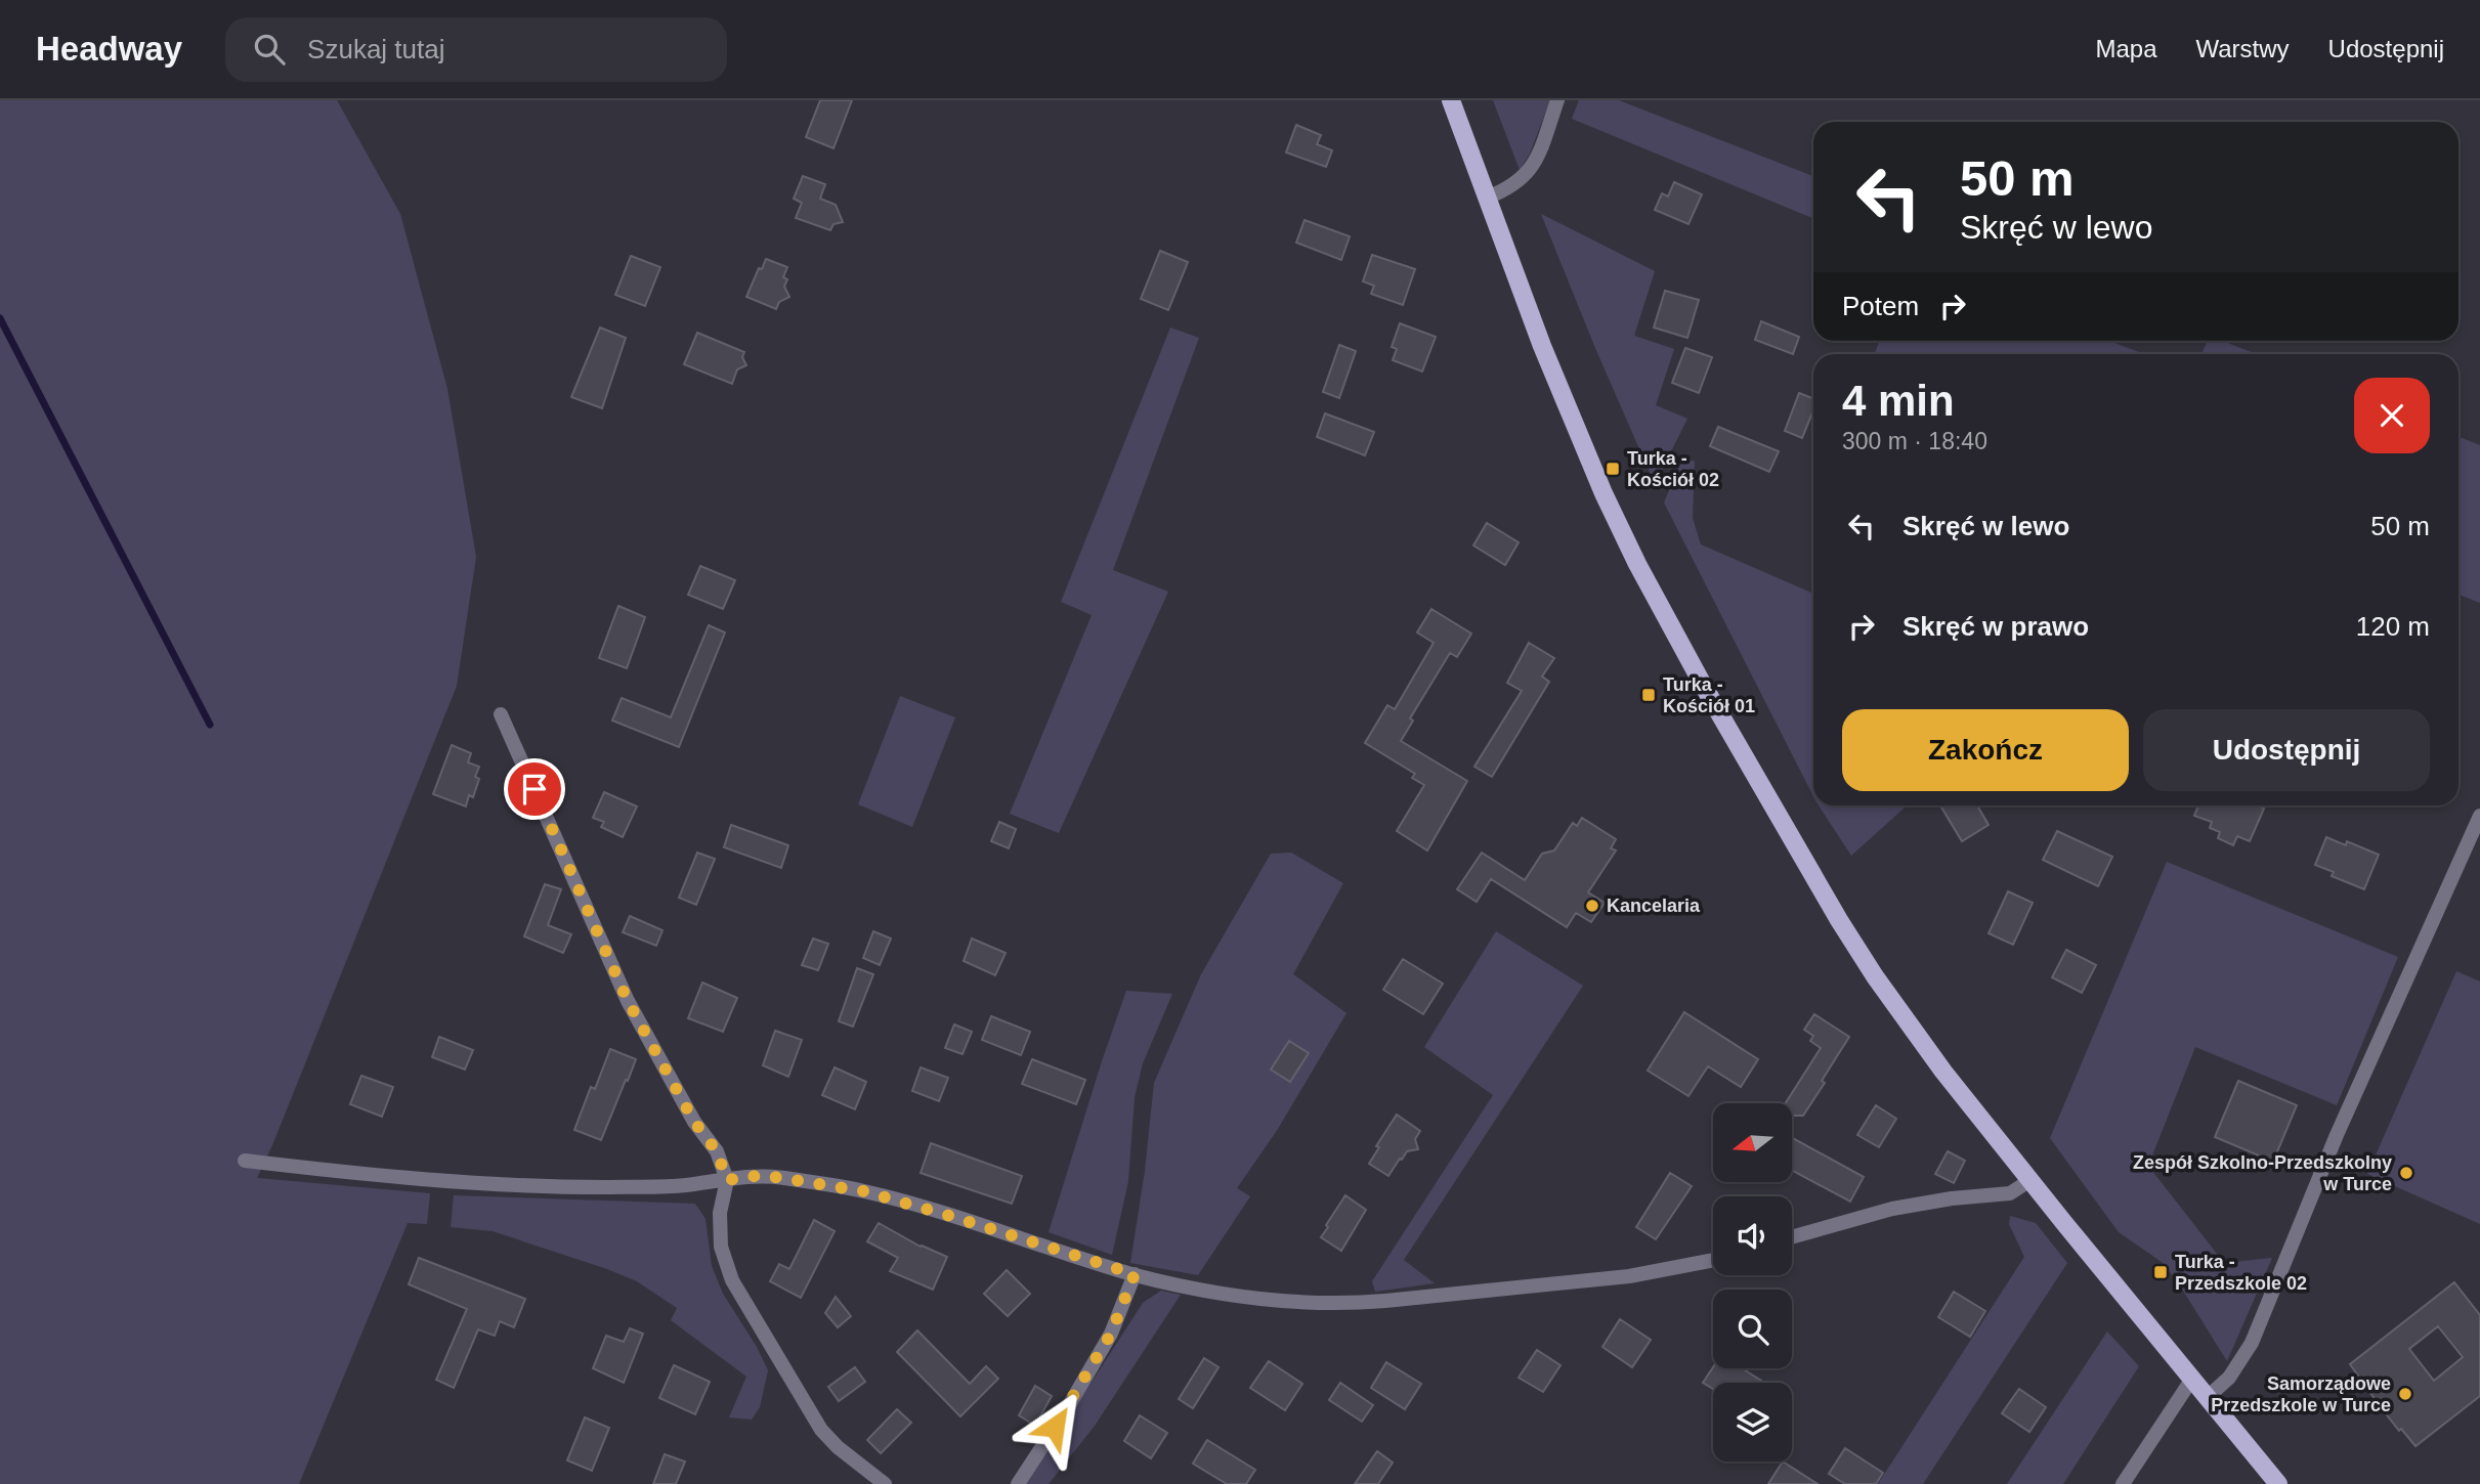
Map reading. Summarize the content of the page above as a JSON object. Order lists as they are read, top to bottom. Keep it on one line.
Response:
{"places":{"transit":["Turka - Kościół 02","Turka - Kościół 01","Turka - Przedszkole 02"],"other":["Kancelaria","Zespół Szkolno-Przedszkolny w Turce","Samorządowe Przedszkole w Turce"]},"north":"left","page":{"header":"Headway","search":"Szukaj tutaj","nav":["Mapa","Warstwy","Udostępnij"],"turn":["50 m","Skręć w lewo"],"then":"Potem","heading":["4 min","300 m · 18:40"],"list":[{"name":"Skręć w lewo","value":"50 m"},{"name":"Skręć w prawo","value":"120 m"}],"buttons":["Zakończ","Udostępnij"]}}
